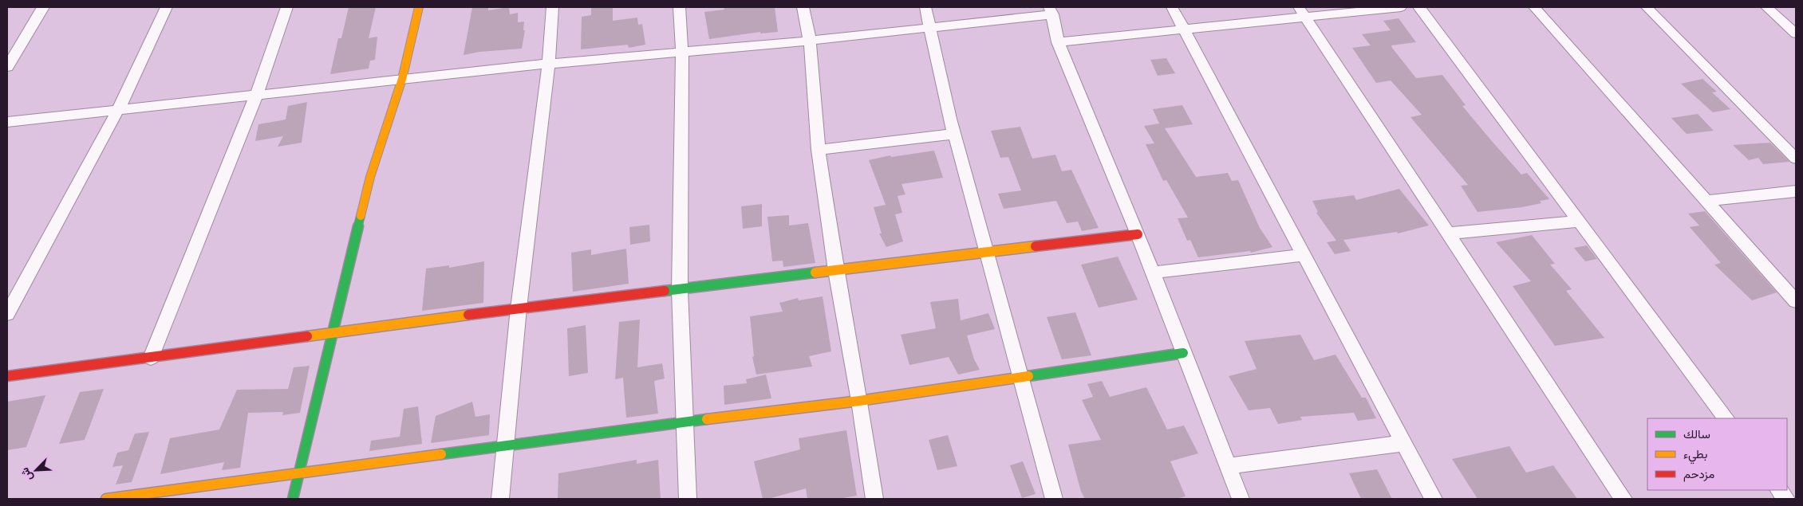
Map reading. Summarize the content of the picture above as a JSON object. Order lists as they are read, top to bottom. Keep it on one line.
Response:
{"legend":["سالك","بطيء","مزدحم"],"north":"bottom left"}
